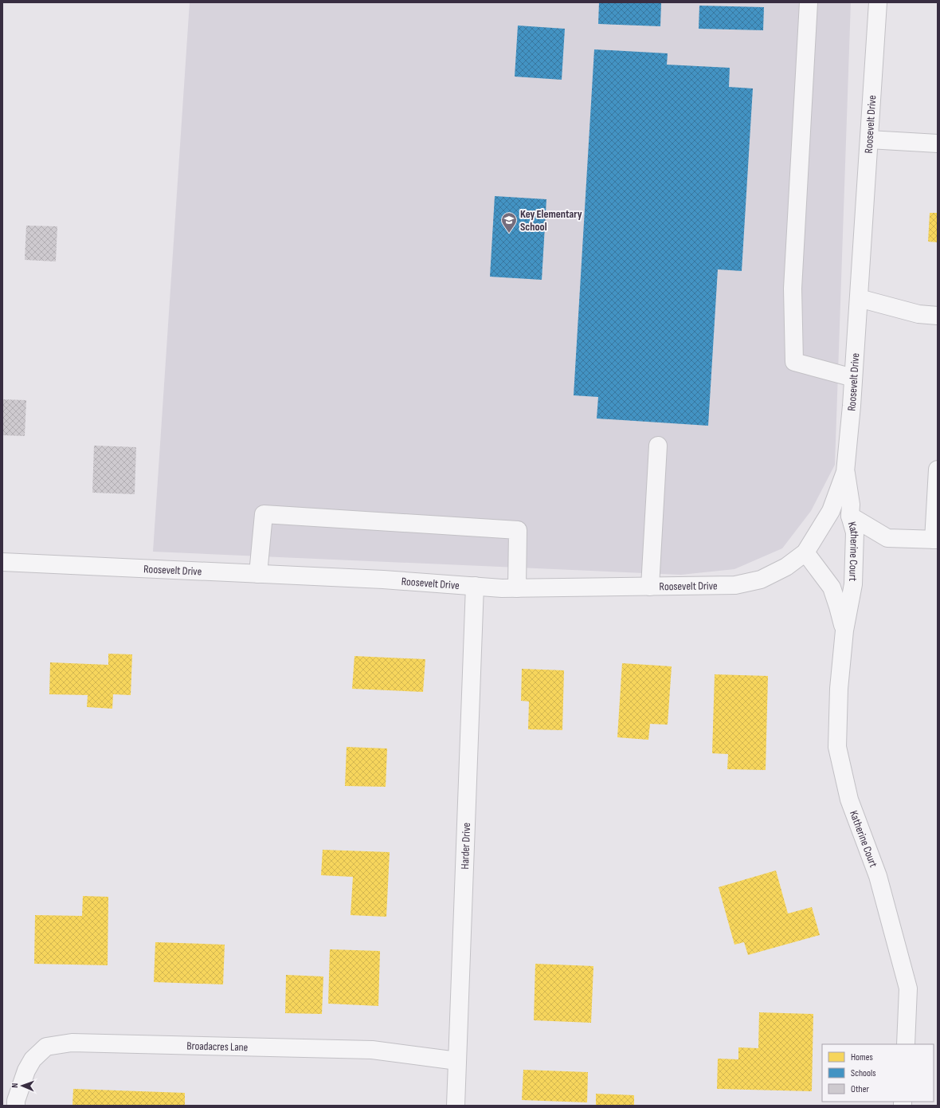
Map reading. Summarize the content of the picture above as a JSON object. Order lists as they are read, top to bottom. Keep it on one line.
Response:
{"streets":{"street":["Roosevelt Drive","Katherine Court","Harder Drive","Broadacres Lane"]},"crossings":[["Roosevelt Drive","Katherine Court"],["Roosevelt Drive","Harder Drive"],["Harder Drive","Broadacres Lane"]],"places":{"school or university":["Key Elementary School"]},"legend":["Homes","Schools","Other"],"north":"left"}
